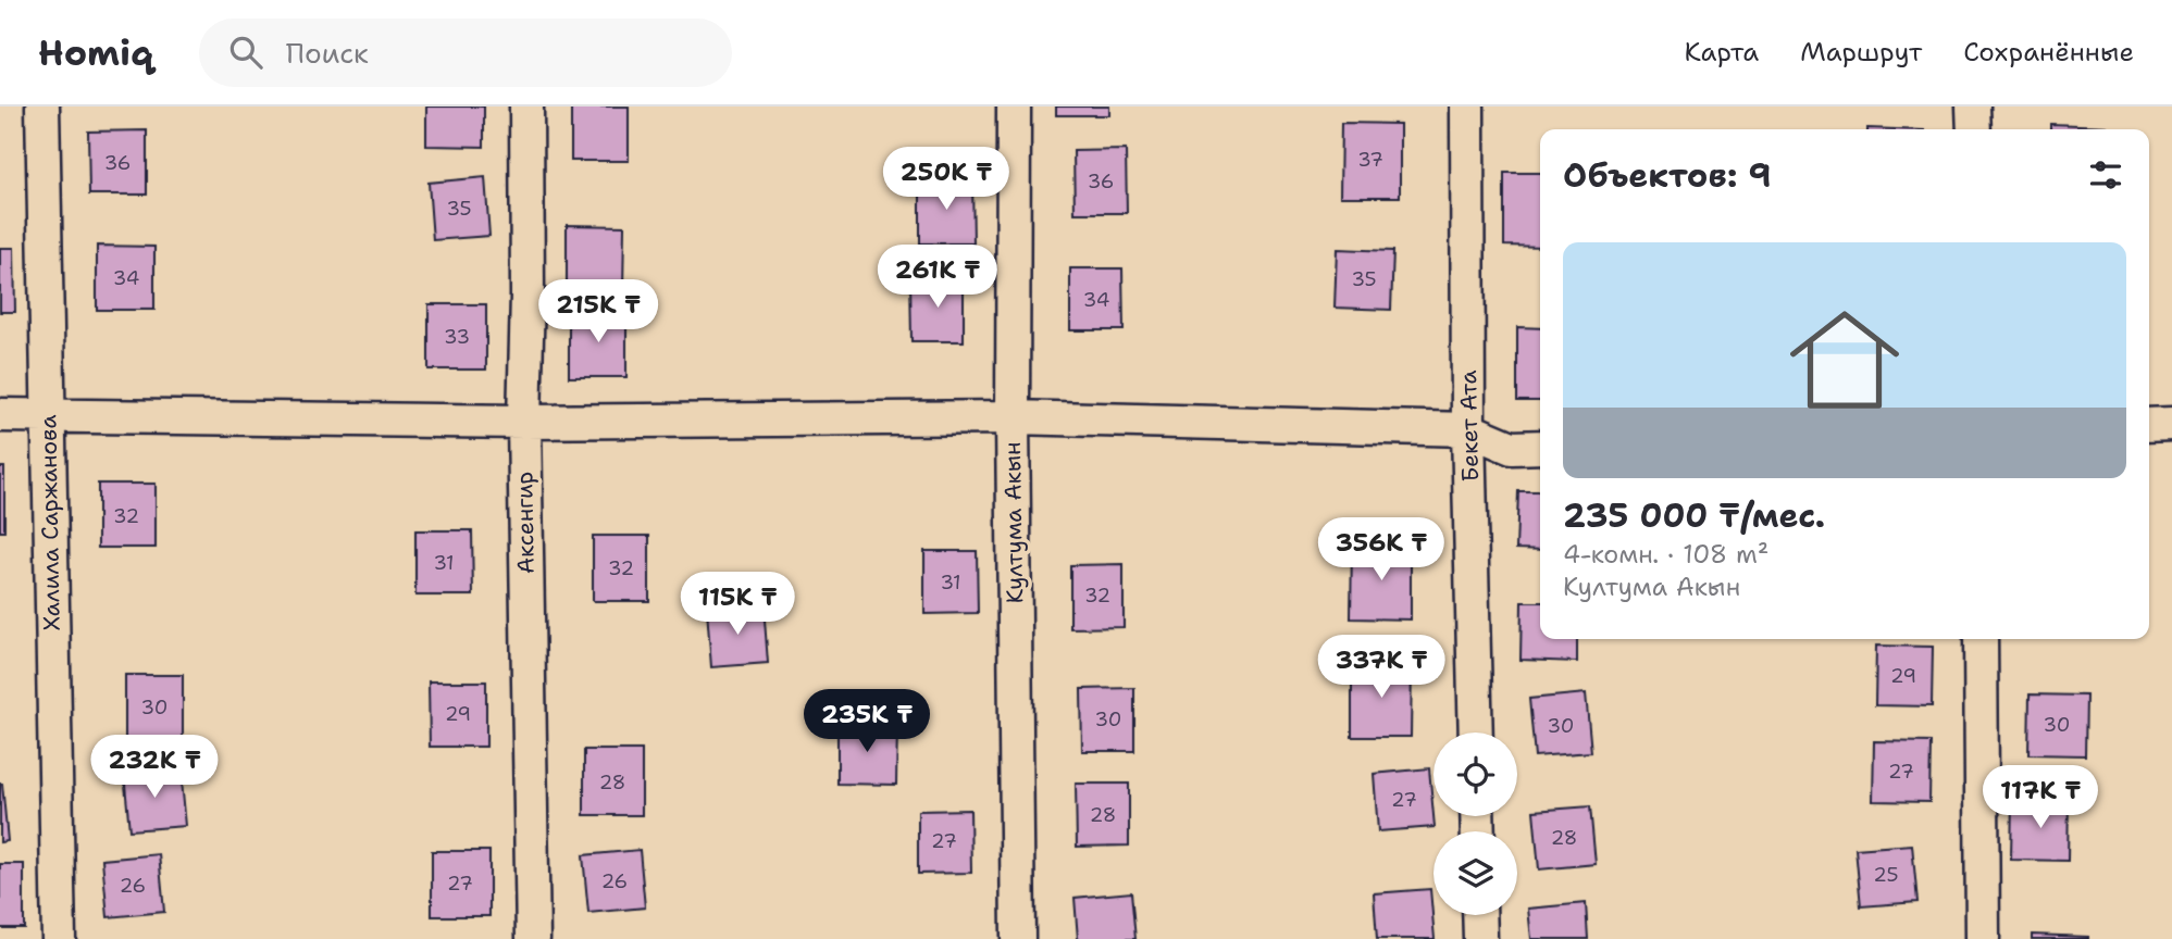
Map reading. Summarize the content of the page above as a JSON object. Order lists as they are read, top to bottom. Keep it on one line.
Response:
{"streets":{"street":["Бекет Ата","Халила Саржанова","Аксенгир","Култума Акын"]},"house_numbers":["37","36","36","35","34","35","34","33","32","31","32","31","32","29","30","29","30","30","30","27","28","27","28","28","27","25","26","27","26"],"page":{"header":"Homiq","search":"Поиск","nav":["Карта","Маршрут","Сохранённые"],"heading":"Объектов: 9","price":["250K ₸","261K ₸","215K ₸","356K ₸","115K ₸","337K ₸","235K ₸","232K ₸","117K ₸"],"list":[{"name":"235 000 ₸/мес.","note":"4-комн. · 108 m² · Култума Акын"}]}}
